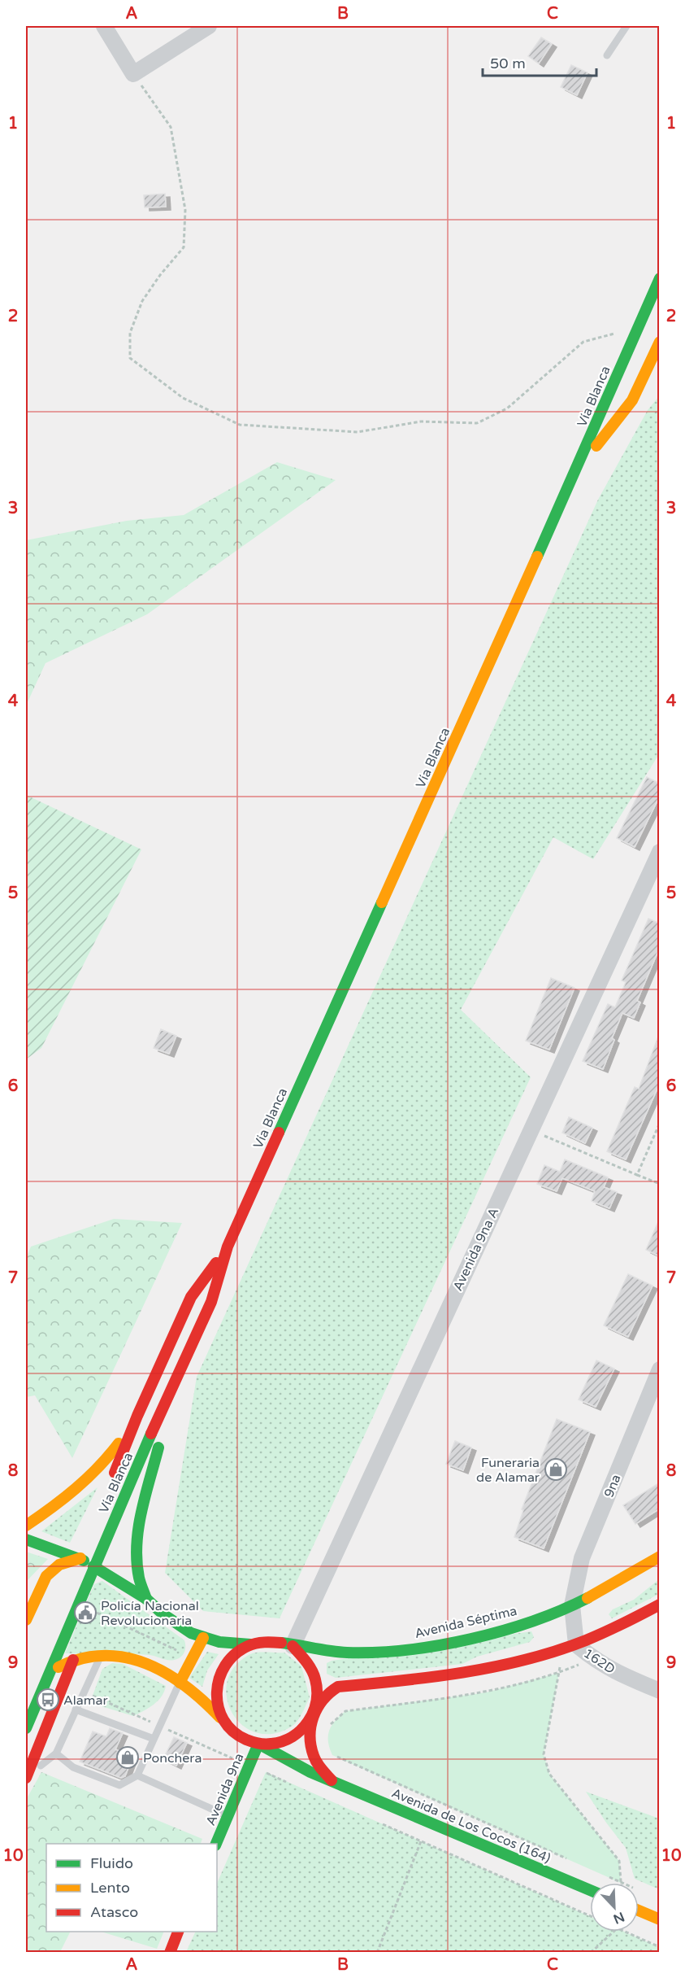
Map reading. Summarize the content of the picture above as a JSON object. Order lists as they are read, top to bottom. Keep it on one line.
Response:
{"streets":{"main road":["Vía Blanca","Avenida Séptima","Avenida 9na","Avenida de Los Cocos (164)"],"street":["Avenida 9na A","9na","162D"]},"crossings":[["Avenida 9na A","Avenida Séptima"],["Avenida 9na A","Avenida 9na"],["Avenida 9na A","Avenida de Los Cocos (164)"],["9na","Avenida Séptima"],["9na","162D"],["Avenida Séptima","162D"],["Avenida Séptima","Avenida 9na"],["Avenida Séptima","Avenida de Los Cocos (164)"],["Avenida 9na","Avenida de Los Cocos (164)"]],"places":{"shop":["Funeraria de Alamar","Ponchera"],"public building":["Policía Nacional Revolucionaria"],"bus stop":["Alamar"]},"legend":["Fluido","Lento","Atasco"],"scale_bar":"50 m","north":"bottom right","grid":{"columns":["A","B","C"],"rows":["1","2","3","4","5","6","7","8","9","10"]}}
